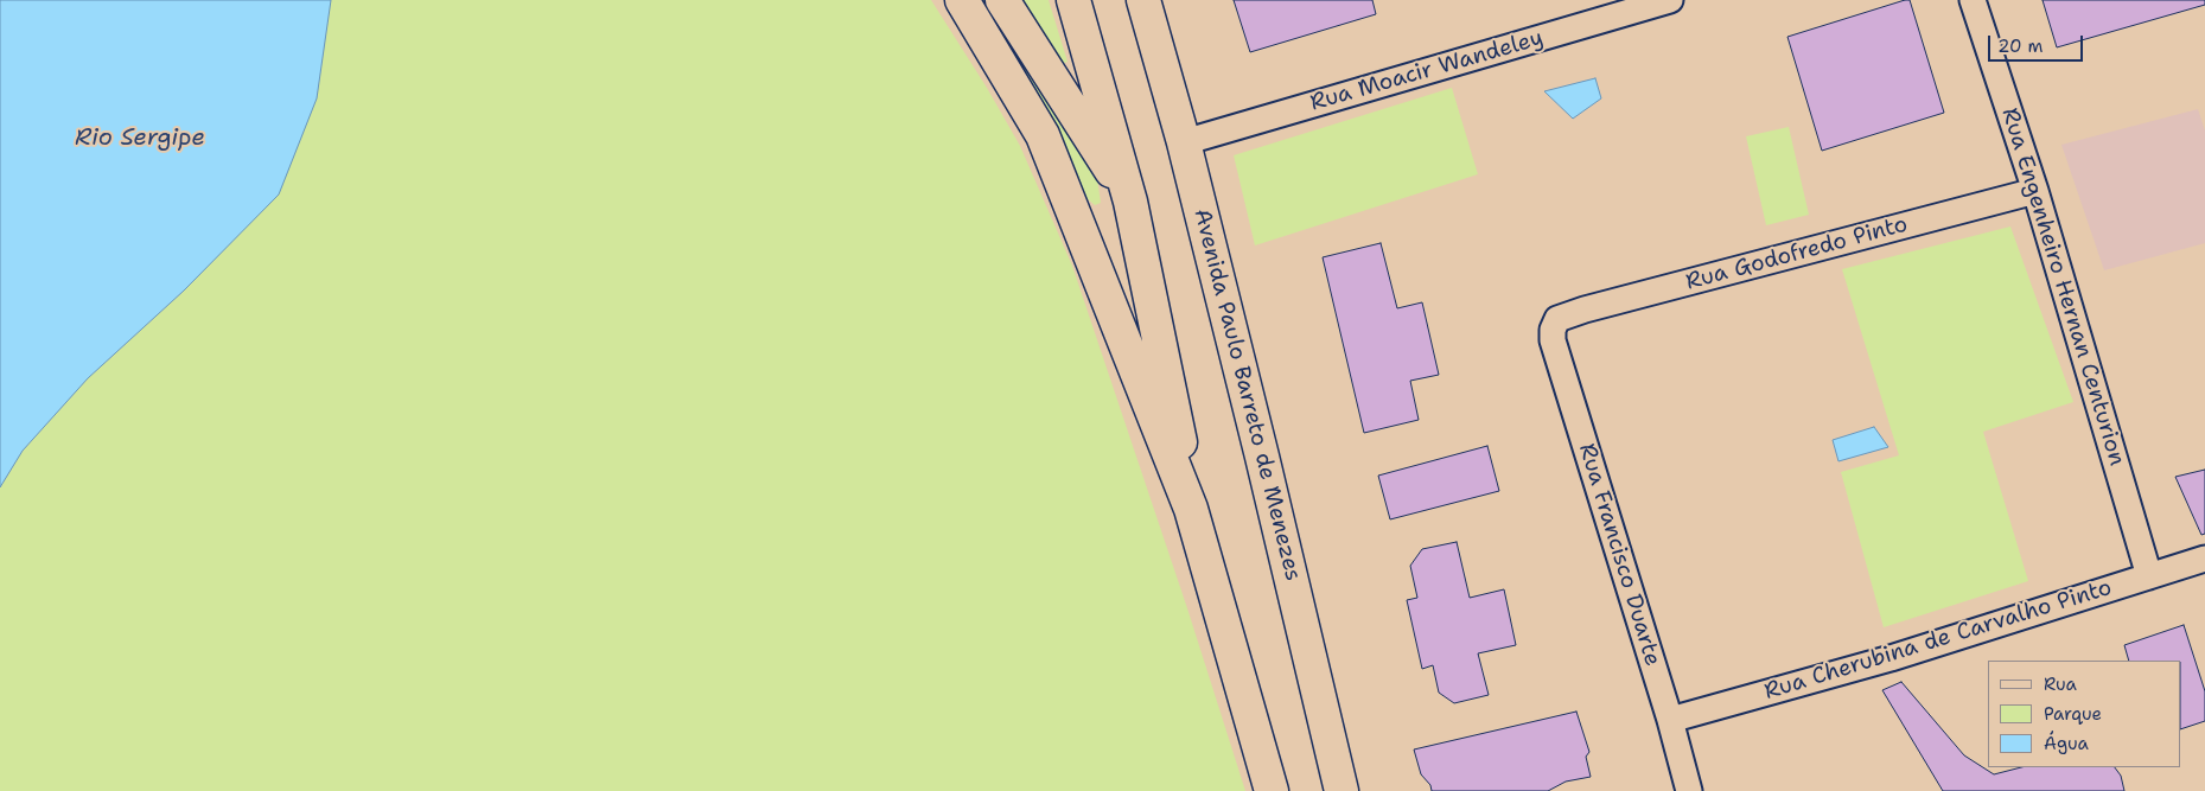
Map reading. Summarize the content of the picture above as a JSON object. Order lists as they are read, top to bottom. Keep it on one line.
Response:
{"streets":{"main road":["Avenida Paulo Barreto de Menezes"],"street":["Rua Moacir Wandeley","Rua Godofredo Pinto","Rua Engenheiro Hernan Centurion","Rua Francisco Duarte","Rua Cherubina de Carvalho Pinto"]},"crossings":[["Rua Moacir Wandeley","Avenida Paulo Barreto de Menezes"],["Rua Godofredo Pinto","Rua Engenheiro Hernan Centurion"],["Rua Godofredo Pinto","Rua Francisco Duarte"],["Rua Engenheiro Hernan Centurion","Rua Cherubina de Carvalho Pinto"],["Rua Francisco Duarte","Rua Cherubina de Carvalho Pinto"]],"water":["Rio Sergipe"],"legend":["Rua","Parque","Água"],"scale_bar":"20 m"}
